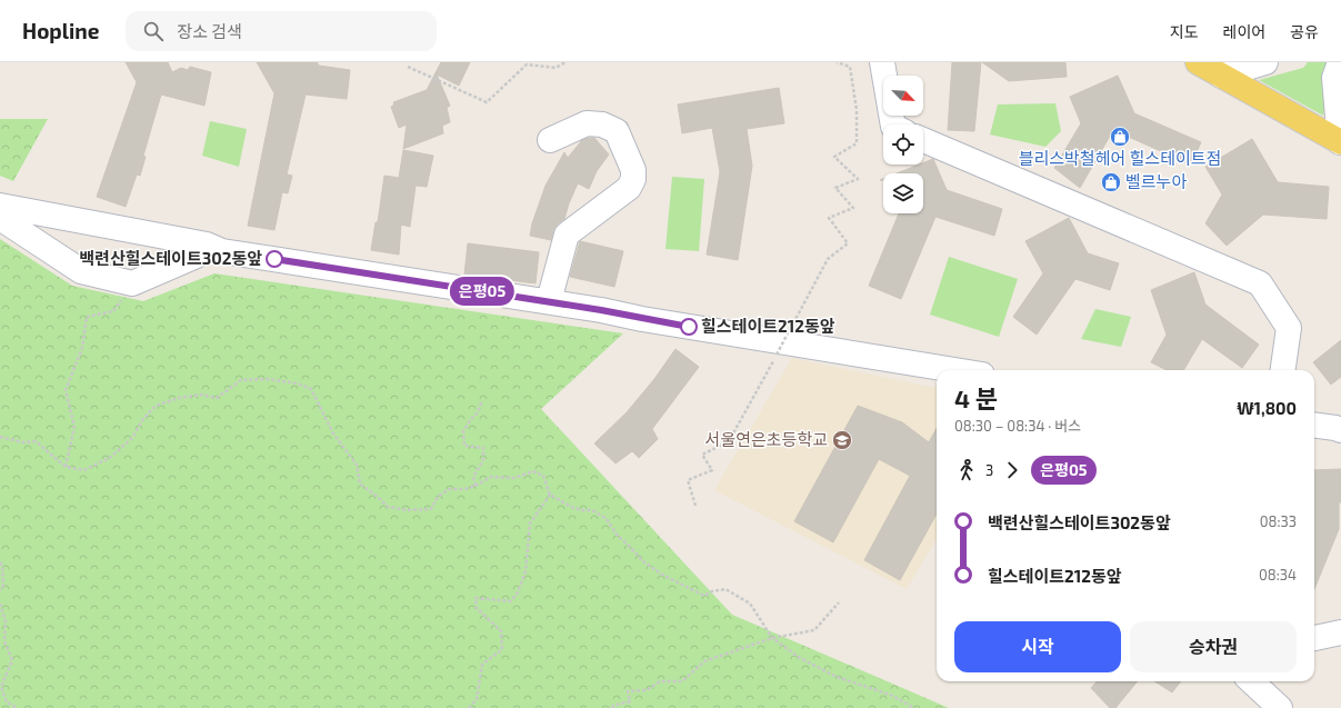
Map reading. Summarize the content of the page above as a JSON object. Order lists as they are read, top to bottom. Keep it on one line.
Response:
{"places":{"shop":["블리스박철헤어 힐스테이트점","벨르누아"],"other":["백련산힐스테이트302동앞","힐스테이트212동앞"],"school or university":["서울연은초등학교"]},"lines":["bus line 은평05"],"north":"bottom right","page":{"header":"Hopline","search":"장소 검색","nav":["지도","레이어","공유"],"on_map":"은평05","heading":["4 분","08:30 – 08:34 · 버스","₩1,800"],"legs":["3","은평05"],"list":[{"name":"백련산힐스테이트302동앞","value":"08:33"},{"name":"힐스테이트212동앞","value":"08:34"}],"buttons":["시작","승차권"]}}
